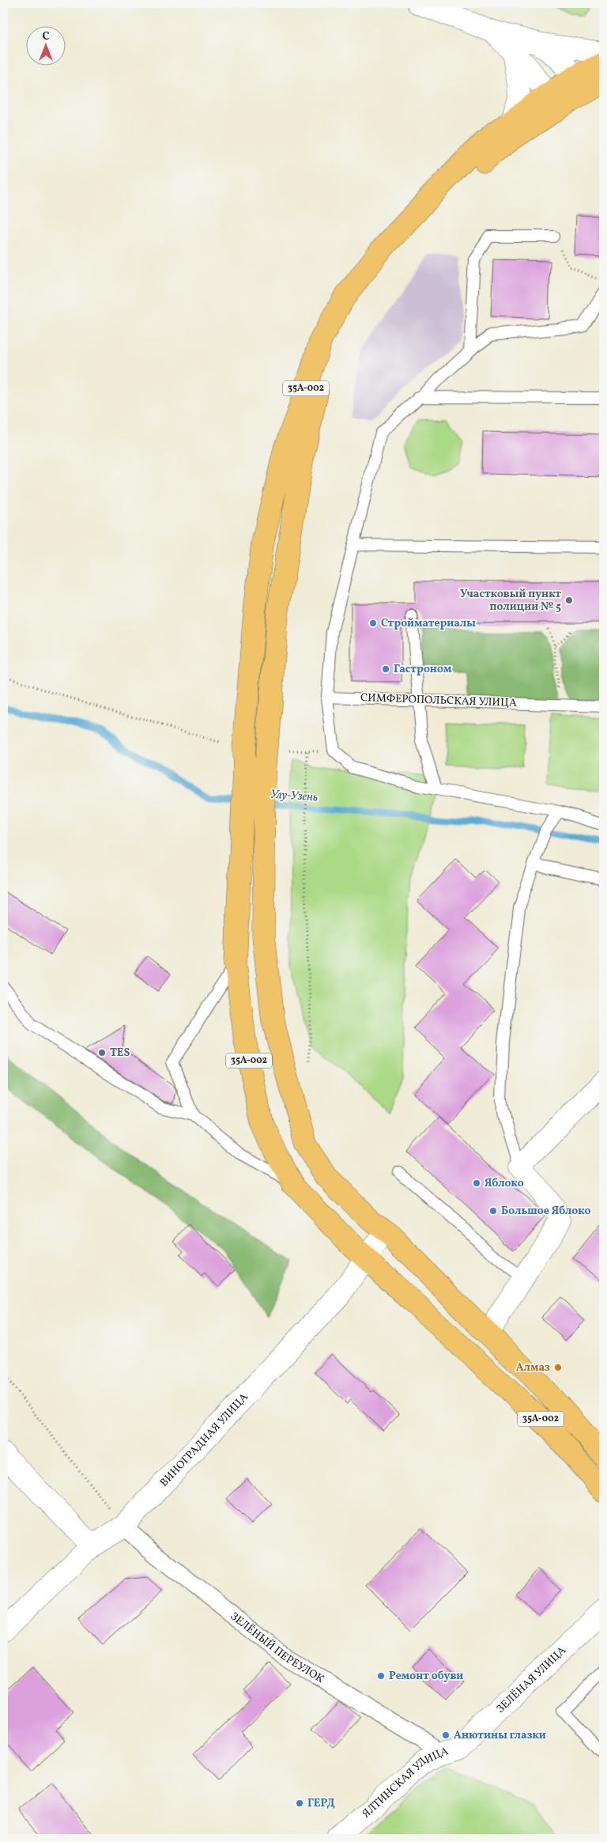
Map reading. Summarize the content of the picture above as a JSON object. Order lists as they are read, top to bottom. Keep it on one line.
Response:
{"streets":{"highway":["35А-002"],"street":["ВИНОГРАДНАЯ УЛИЦА","ЗЕЛЁНЫЙ ПЕРЕУЛОК","ЗЕЛЁНАЯ УЛИЦА","ЯЛТИНСКАЯ УЛИЦА"],"lane":["СИМФЕРОПОЛЬСКАЯ УЛИЦА"]},"crossings":[["35А-002","ВИНОГРАДНАЯ УЛИЦА"],["ВИНОГРАДНАЯ УЛИЦА","ЗЕЛЁНЫЙ ПЕРЕУЛОК"],["ЗЕЛЁНЫЙ ПЕРЕУЛОК","ЗЕЛЁНАЯ УЛИЦА"],["ЗЕЛЁНЫЙ ПЕРЕУЛОК","ЯЛТИНСКАЯ УЛИЦА"],["ЗЕЛЁНАЯ УЛИЦА","ЯЛТИНСКАЯ УЛИЦА"]],"water":["Улу-Узень"],"places":["Участковый пункт полиции № 5","Стройматериалы","Гастроном","TES","Яблоко","Большое Яблоко","Алмаз","Ремонт обуви","Анютины глазки","ГЕРД"],"north":"top"}
